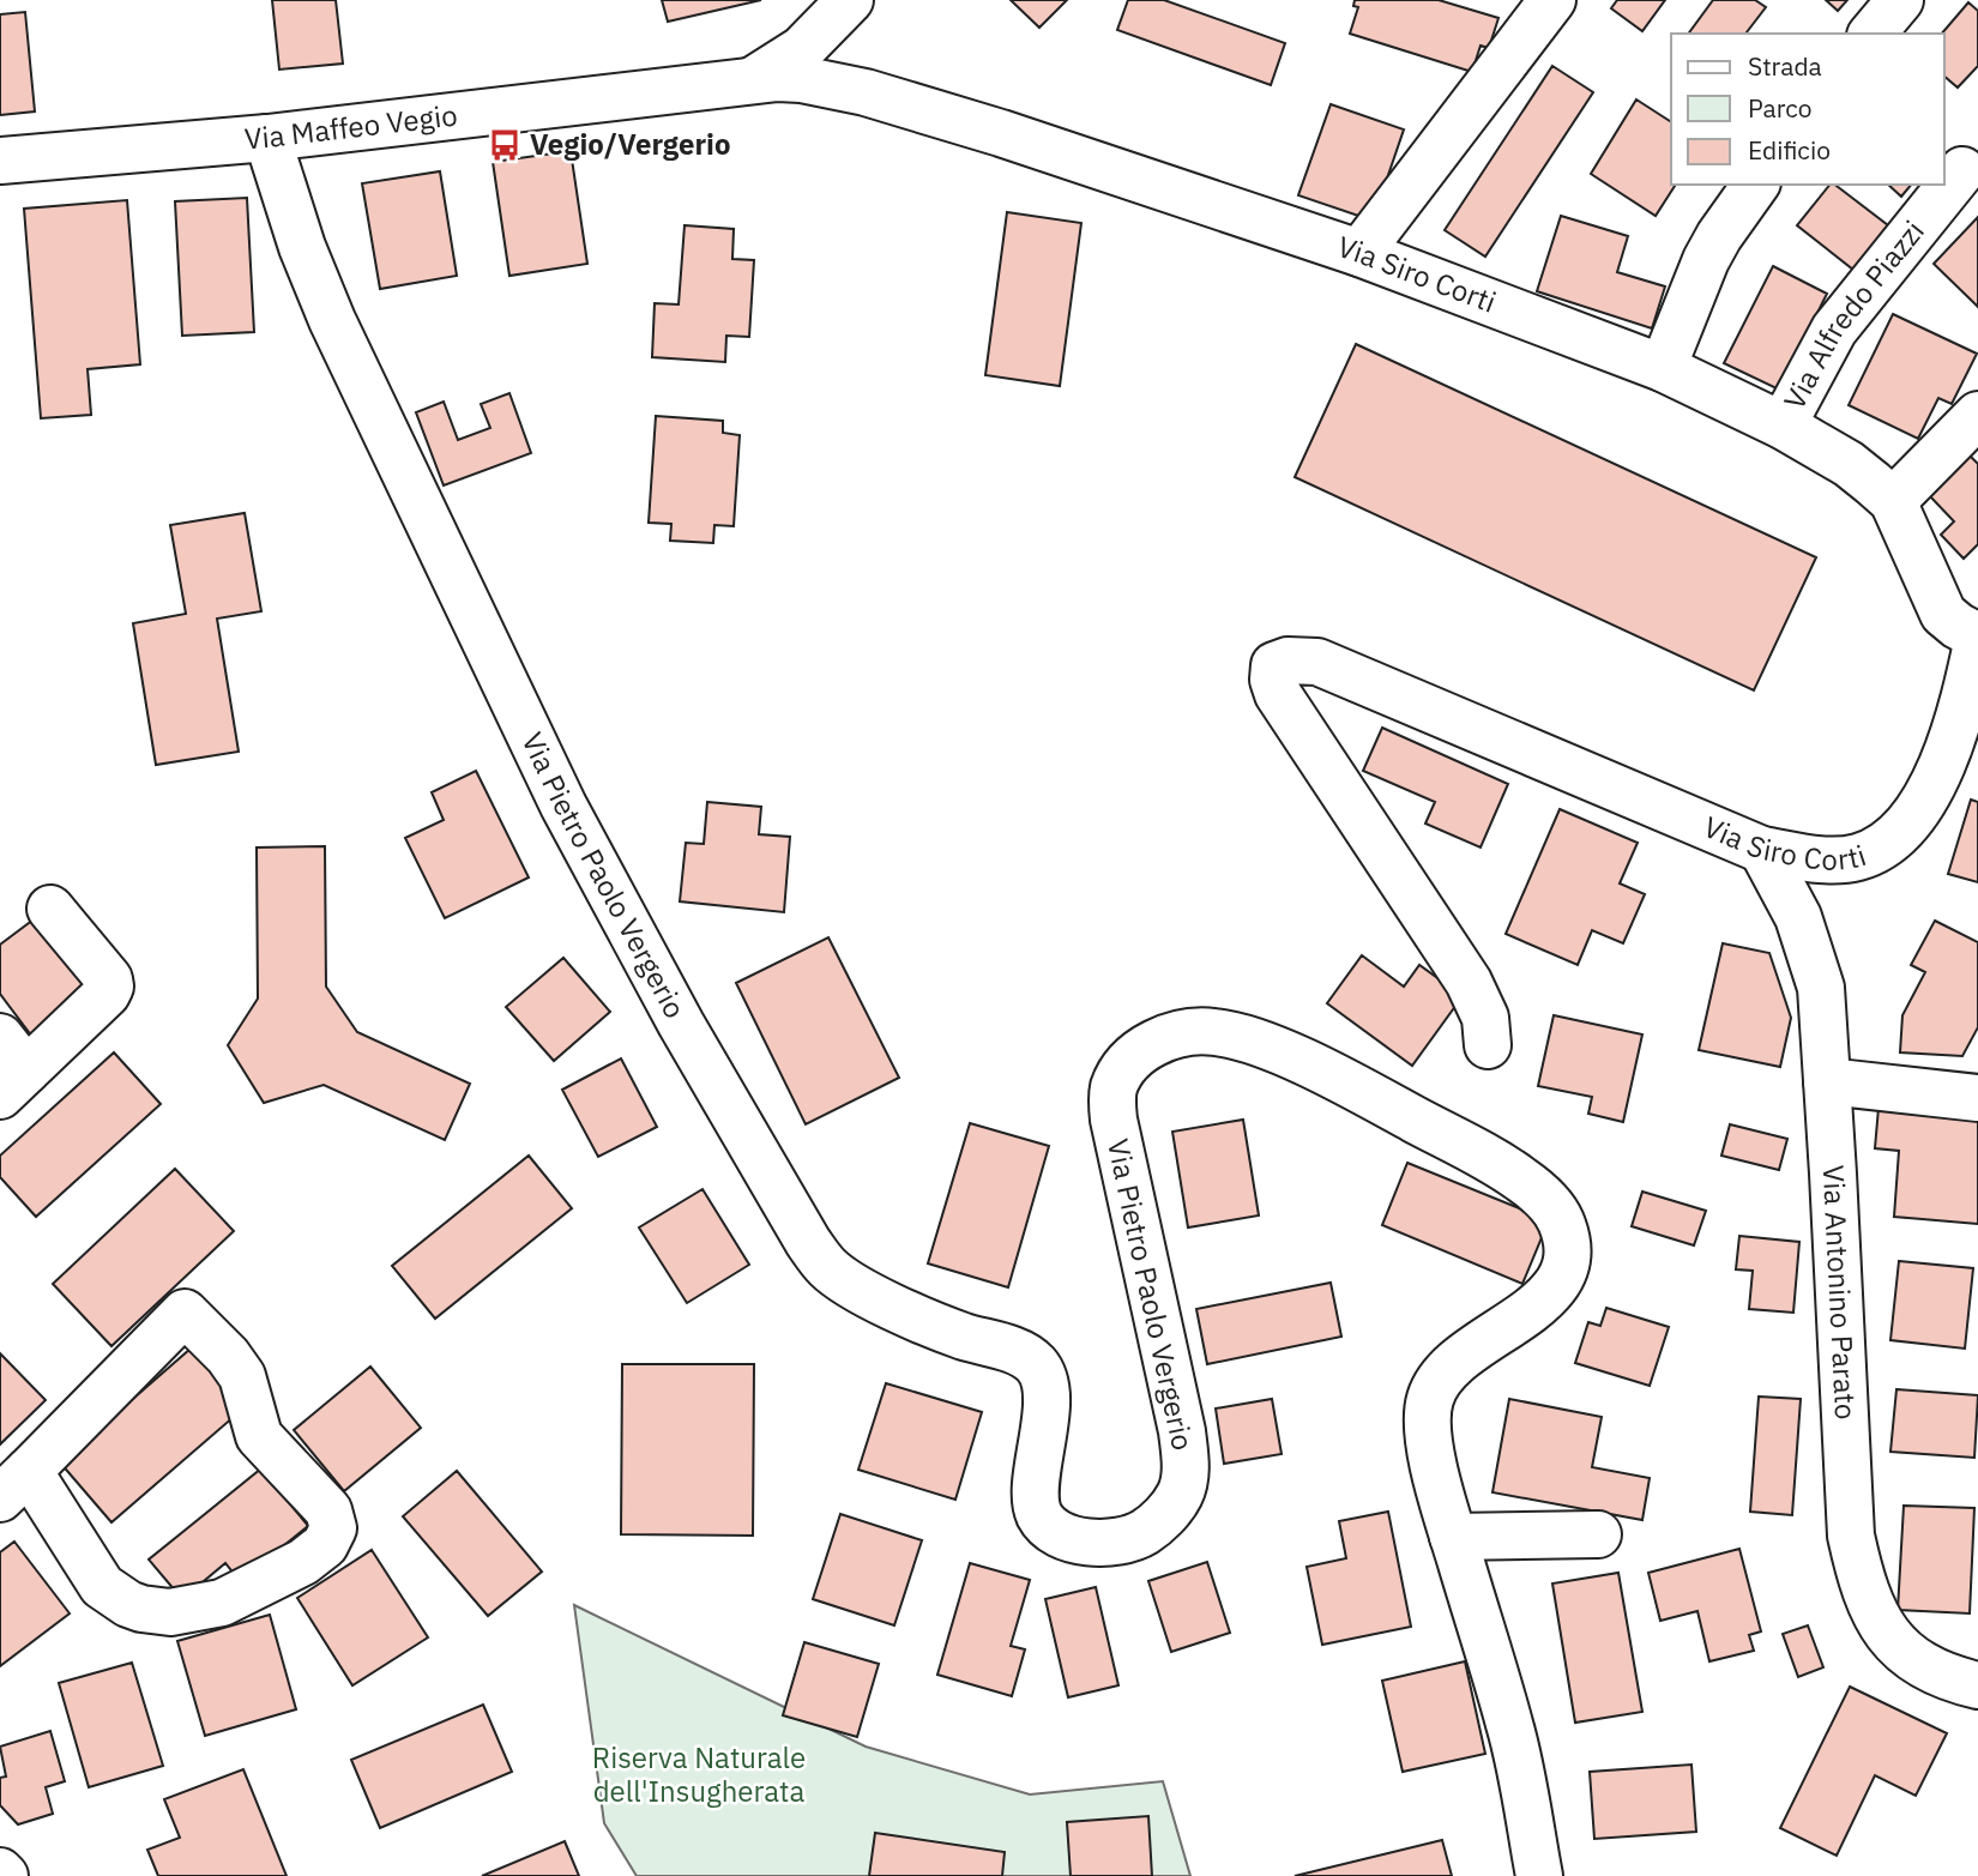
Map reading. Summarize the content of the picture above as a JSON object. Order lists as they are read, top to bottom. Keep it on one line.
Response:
{"streets":{"street":["Via Maffeo Vegio","Via Siro Corti","Via Alfredo Piazzi","Via Pietro Paolo Vergerio","Via Antonino Parato"]},"crossings":[["Via Maffeo Vegio","Via Siro Corti"],["Via Maffeo Vegio","Via Pietro Paolo Vergerio"],["Via Siro Corti","Via Alfredo Piazzi"],["Via Siro Corti","Via Antonino Parato"]],"parks":["Riserva Naturale dell'Insugherata"],"places":{"bus stop":["Vegio/Vergerio"]},"legend":["Strada","Parco","Edificio"]}
